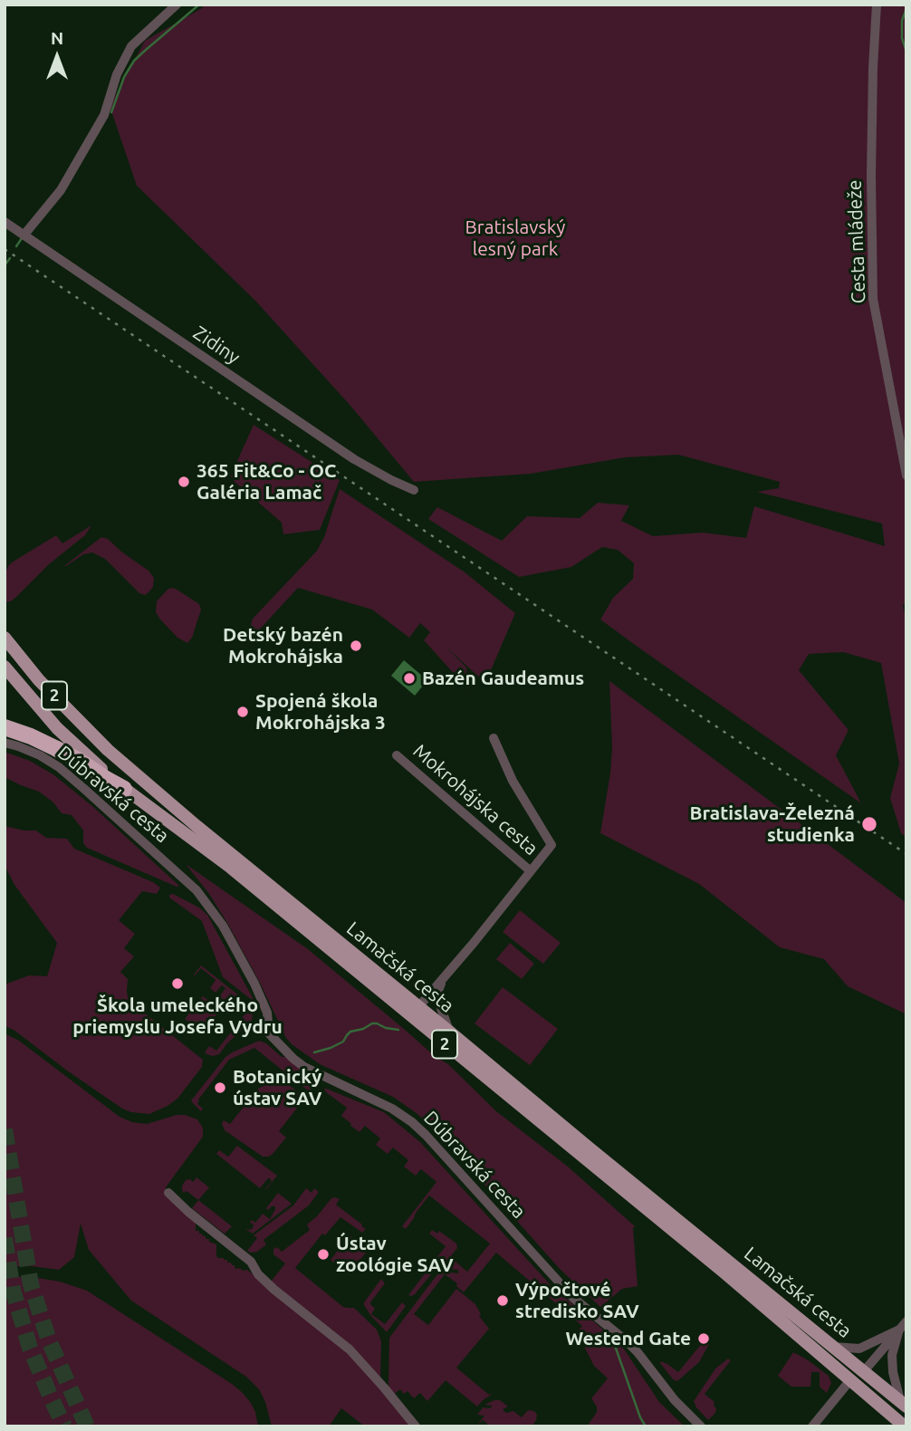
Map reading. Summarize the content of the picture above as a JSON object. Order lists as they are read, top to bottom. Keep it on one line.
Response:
{"streets":{"main road":["2","Lamačská cesta"],"street":["Cesta mládeže","Zidiny","Dúbravská cesta","Mokrohájska cesta"]},"crossings":[["Mokrohájska cesta","Lamačská cesta"]],"parks":["Bratislavský lesný park"],"places":["365 Fit&Co - OC Galéria Lamač","Detský bazén Mokrohájska","Bazén Gaudeamus","Spojená škola Mokrohájska 3","Bratislava-Železná studienka","Škola umeleckého priemyslu Josefa Vydru","Botanický ústav SAV","Ústav zoológie SAV","Výpočtové stredisko SAV","Westend Gate"],"north":"top"}
